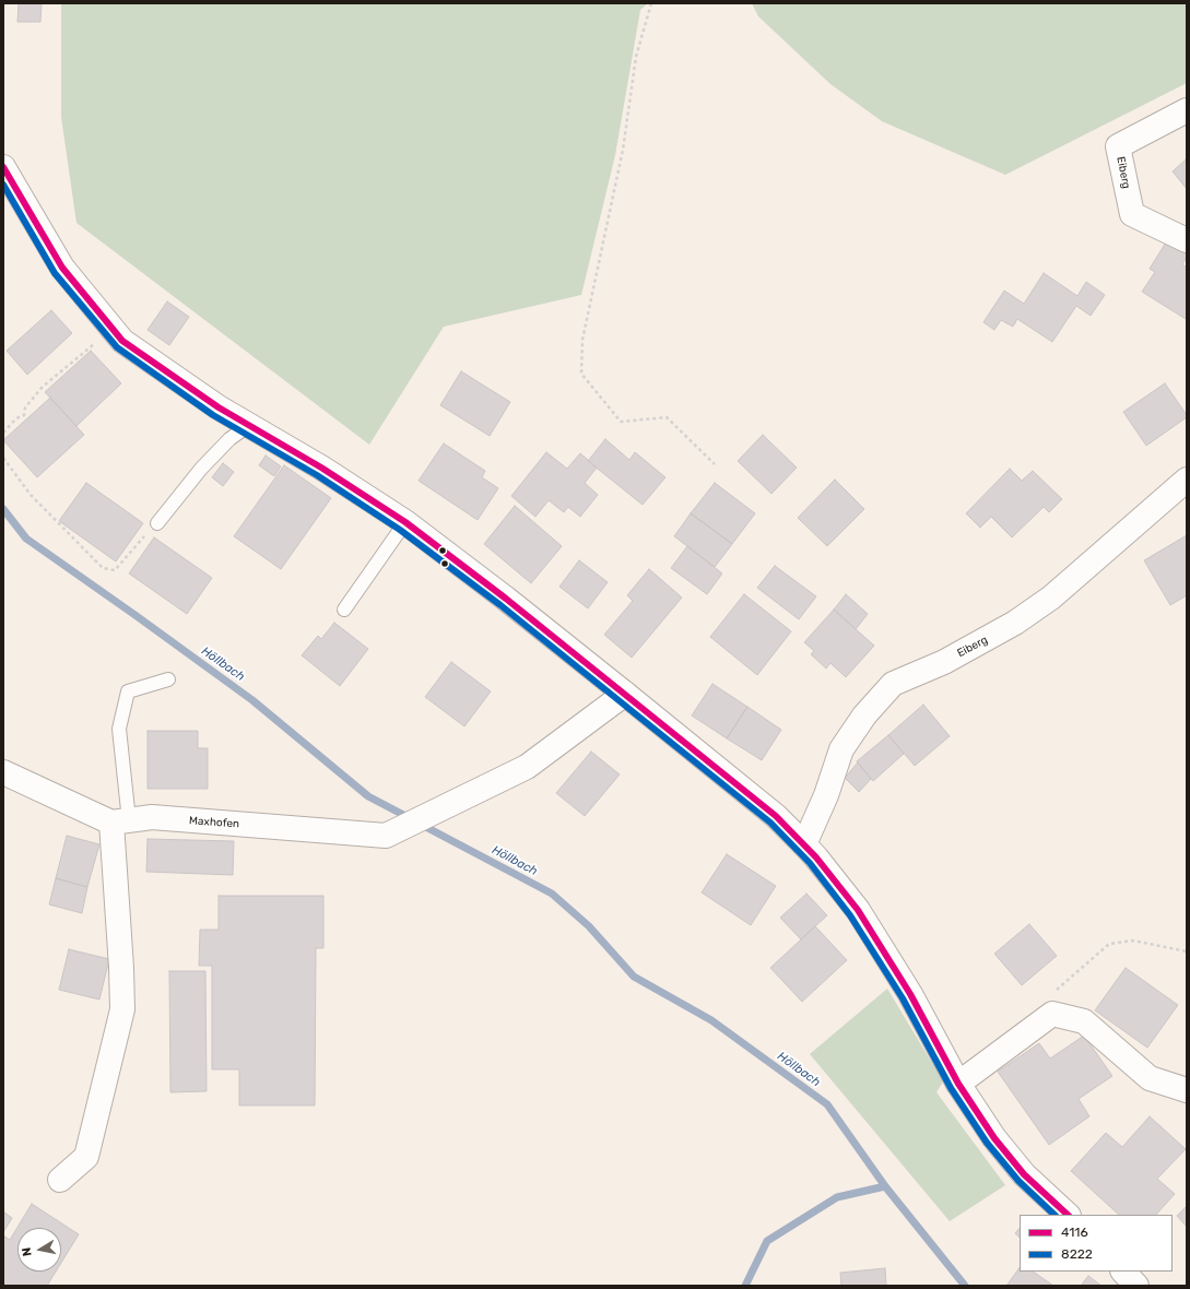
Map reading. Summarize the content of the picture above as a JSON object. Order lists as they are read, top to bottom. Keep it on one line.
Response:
{"streets":{"street":["Eiberg","Maxhofen"]},"water":["Höllbach"],"lines":["transit line 4116","transit line 8222"],"legend":["4116","8222"],"north":"left"}
